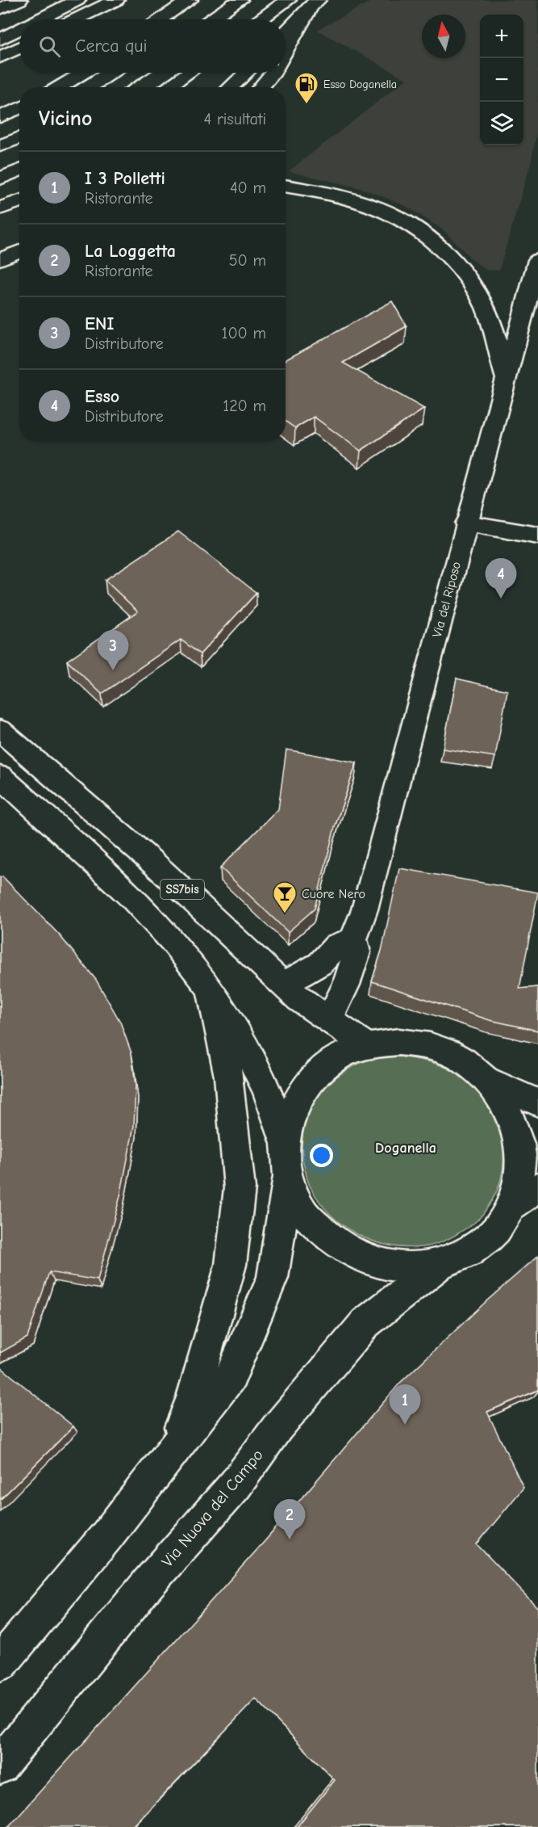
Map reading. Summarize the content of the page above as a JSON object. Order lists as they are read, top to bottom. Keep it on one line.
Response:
{"streets":{"main road":["Via del Riposo","SS7bis","Via Nuova del Campo"]},"crossings":[["Via del Riposo","SS7bis"]],"districts":["Doganella"],"places":{"fuel station":["Esso Doganella"],"bar":["Cuore Nero"]},"north":"top","page":{"map_buttons":["+","−"],"search":"Cerca qui","heading":["Vicino","4 risultati"],"list":[{"mark":"1","name":"I 3 Polletti","note":"Ristorante","value":"40 m"},{"mark":"2","name":"La Loggetta","note":"Ristorante","value":"50 m"},{"mark":"3","name":"ENI","note":"Distributore","value":"100 m"},{"mark":"4","name":"Esso","note":"Distributore","value":"120 m"}],"pins":["4","3","1","2"]}}
